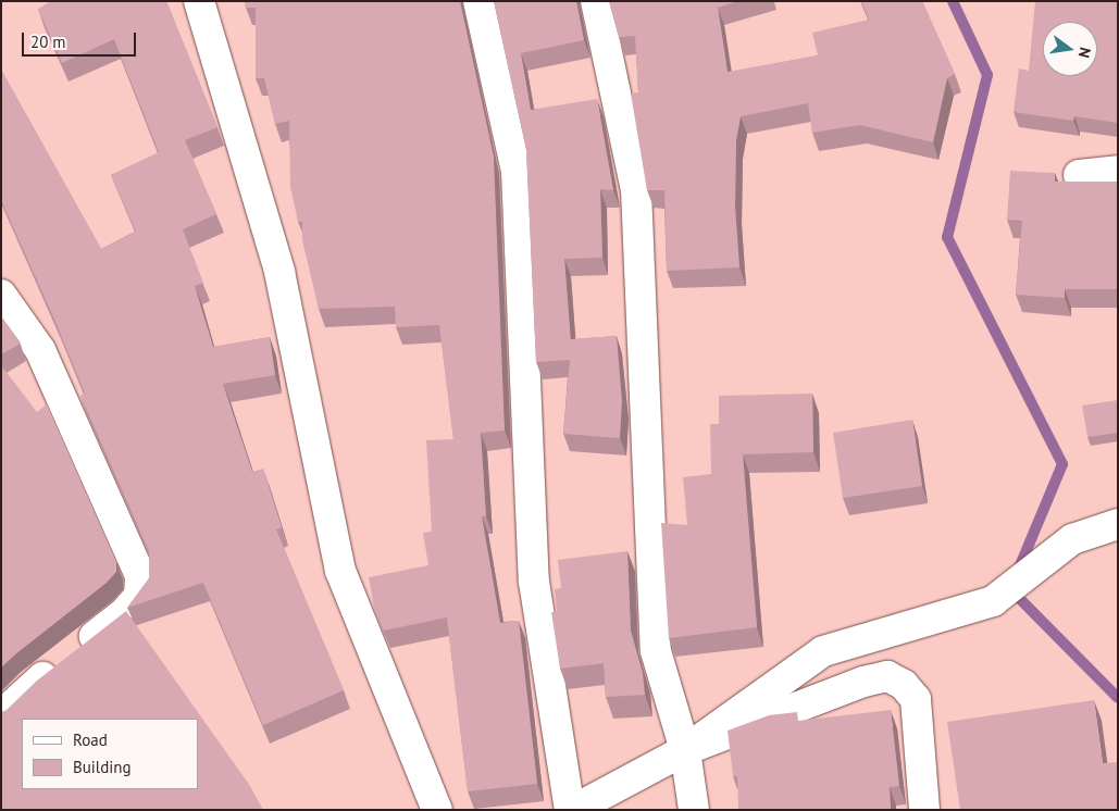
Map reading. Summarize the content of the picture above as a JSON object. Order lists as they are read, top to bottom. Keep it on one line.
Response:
{"legend":["Road","Building"],"scale_bar":"20 m","north":"right"}
